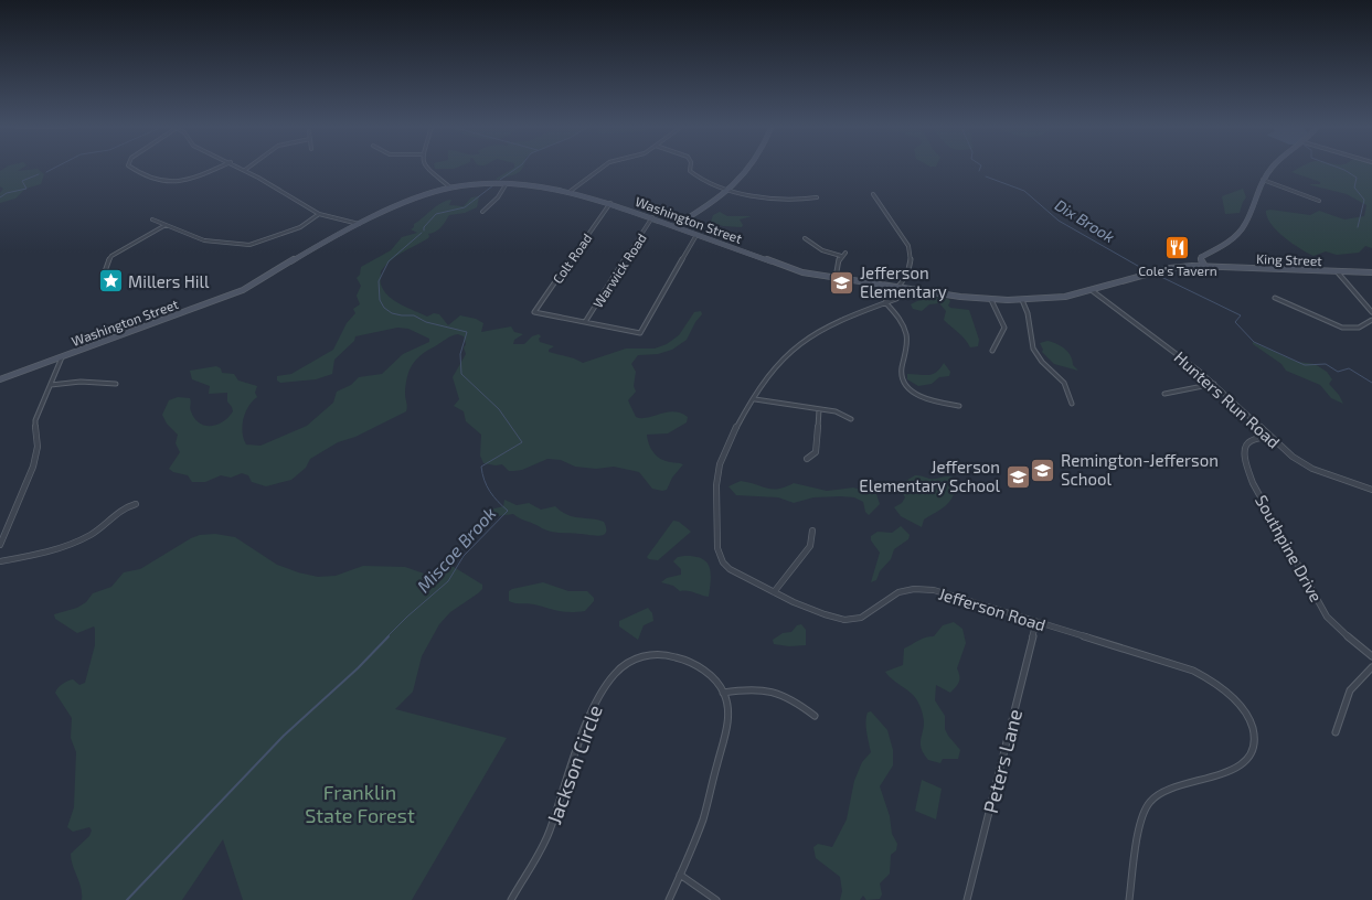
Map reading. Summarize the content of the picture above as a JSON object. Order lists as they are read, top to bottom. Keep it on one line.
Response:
{"streets":{"main road":["Washington Street","King Street"],"street":["Colt Road","Warwick Road","Hunters Run Road","Southpine Drive","Jefferson Road","Peters Lane","Jackson Circle"]},"crossings":[["Washington Street","Colt Road"],["Washington Street","King Street"],["Washington Street","Warwick Road"],["Washington Street","Hunters Run Road"],["Washington Street","Jefferson Road"],["Colt Road","Warwick Road"],["Hunters Run Road","Southpine Drive"],["Jefferson Road","Peters Lane"]],"water":["Dix Brook","Miscoe Brook"],"parks":["Franklin State Forest"],"places":{"restaurant":["Cole's Tavern"],"place":["Millers Hill"],"school or university":["Jefferson Elementary","Remington-Jefferson School","Jefferson Elementary School"]}}
